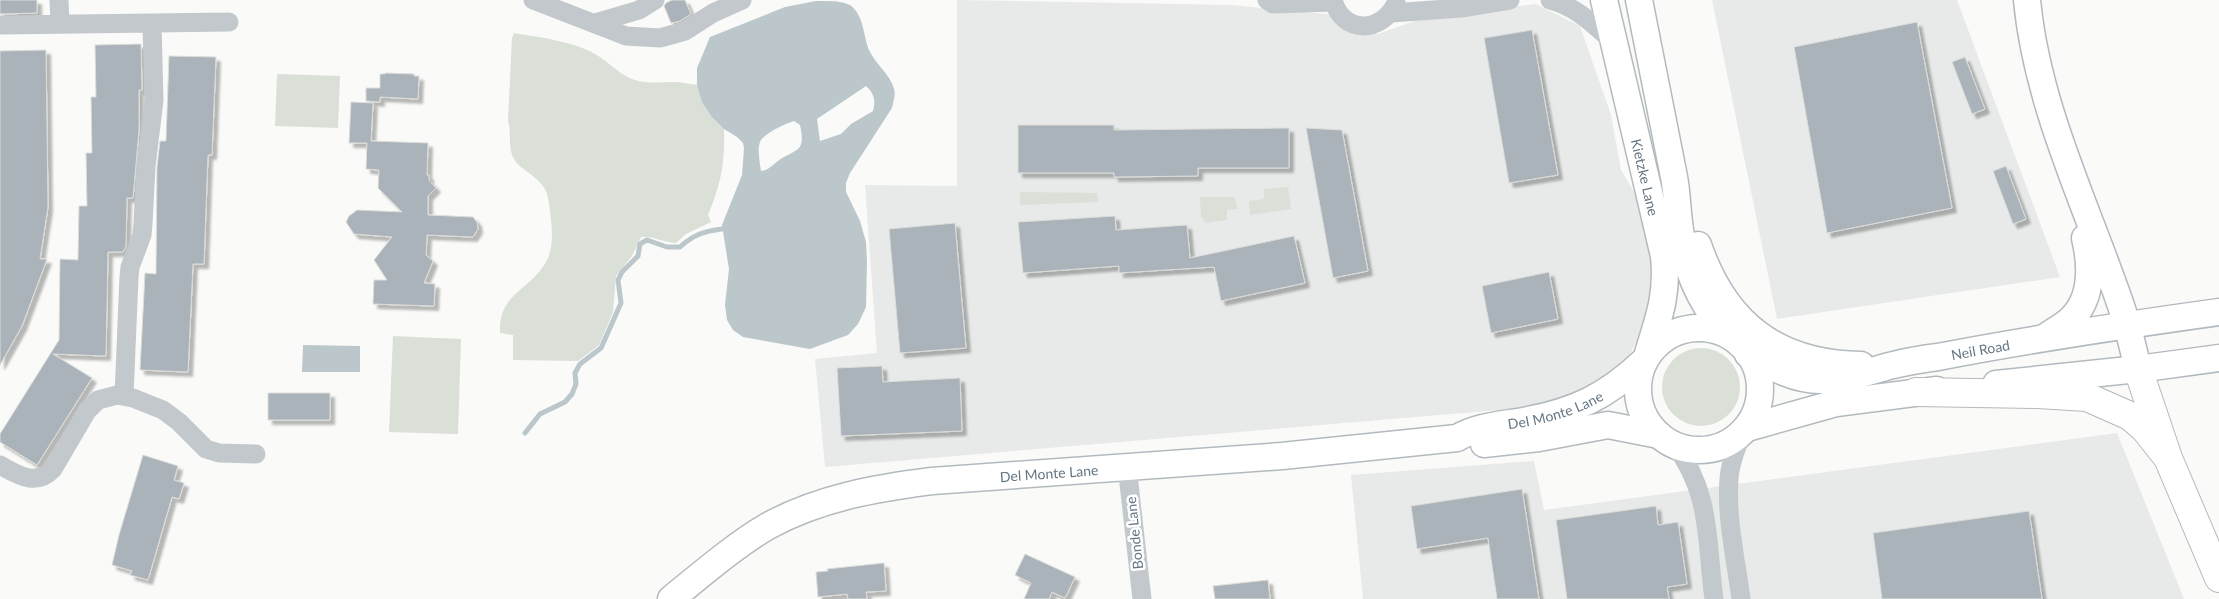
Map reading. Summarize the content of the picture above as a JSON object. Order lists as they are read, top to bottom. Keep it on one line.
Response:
{"streets":{"main road":["Kietzke Lane","Neil Road","Del Monte Lane"],"street":["Bonde Lane"]},"crossings":[["Kietzke Lane","Neil Road"],["Kietzke Lane","Del Monte Lane"],["Neil Road","Del Monte Lane"],["Del Monte Lane","Bonde Lane"]]}
